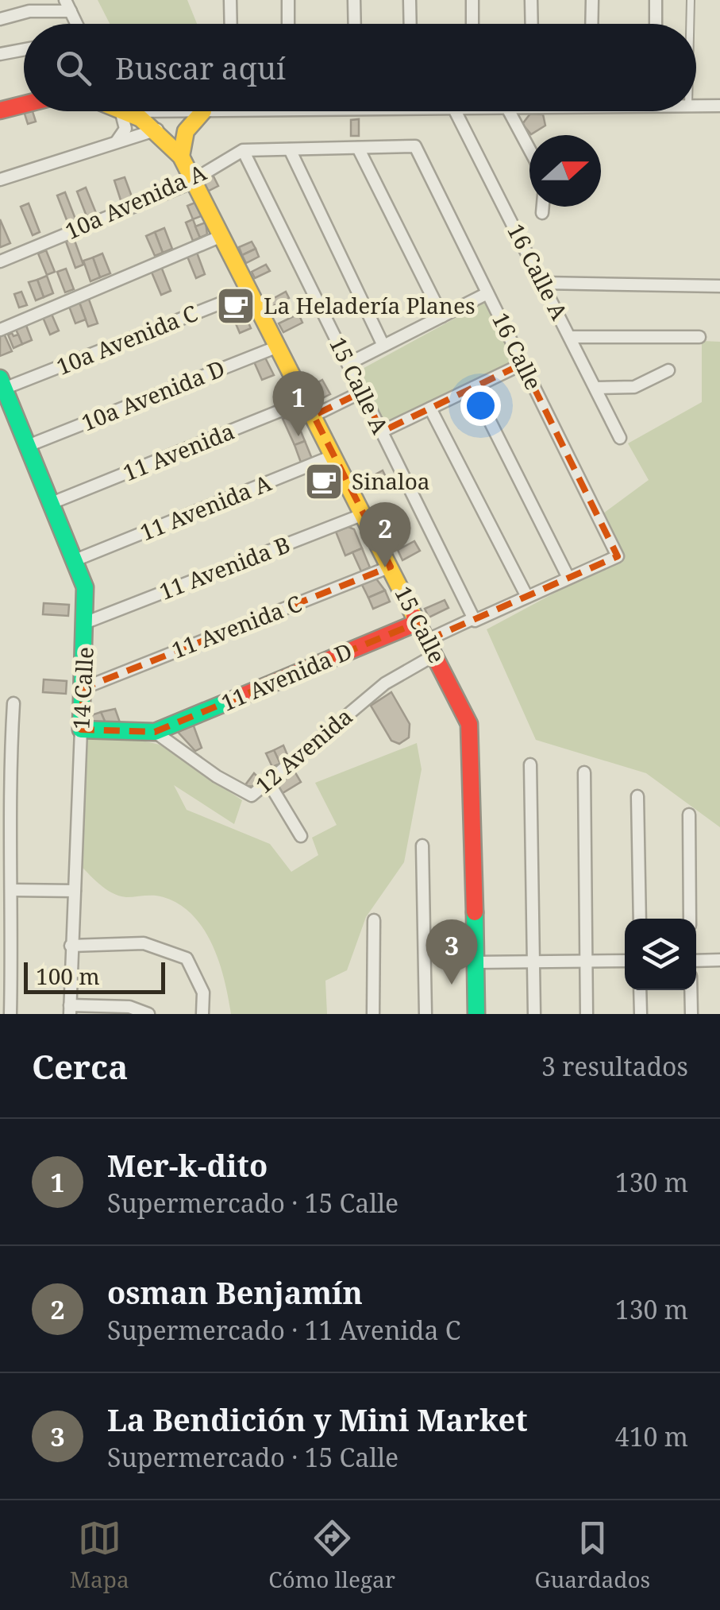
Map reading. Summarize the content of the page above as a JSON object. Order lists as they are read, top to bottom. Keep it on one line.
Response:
{"streets":{"street":["10a Avenida A","16 Calle A","10a Avenida C","16 Calle","15 Calle A","10a Avenida D","11 Avenida","11 Avenida A","11 Avenida B","15 Calle","11 Avenida C","11 Avenida D","14 Calle","12 Avenida"]},"crossings":[["10a Avenida A","16 Calle"],["10a Avenida A","15 Calle A"],["10a Avenida A","15 Calle"],["10a Avenida C","15 Calle"],["10a Avenida C","14 Calle"],["15 Calle A","12 Avenida"],["10a Avenida D","15 Calle"],["10a Avenida D","14 Calle"],["11 Avenida","15 Calle"],["11 Avenida","14 Calle"],["11 Avenida A","15 Calle"],["11 Avenida A","14 Calle"],["11 Avenida B","15 Calle"],["11 Avenida B","14 Calle"],["15 Calle","11 Avenida C"],["15 Calle","11 Avenida D"],["15 Calle","12 Avenida"],["11 Avenida C","14 Calle"],["11 Avenida D","12 Avenida"]],"places":{"cafe":["La Heladería Planes","Sinaloa"]},"scale_bar":"100 m","north":"right","page":{"search":"Buscar aquí","pins":["1","2","3"],"scale":"100 m","heading":["Cerca","3 resultados"],"list":[{"mark":"1","name":"Mer-k-dito","note":"Supermercado · 15 Calle","value":"130 m"},{"mark":"2","name":"osman Benjamín","note":"Supermercado · 11 Avenida C","value":"130 m"},{"mark":"3","name":"La Bendición y Mini Market","note":"Supermercado · 15 Calle","value":"410 m"}],"nav":["Mapa","Cómo llegar","Guardados"]}}
